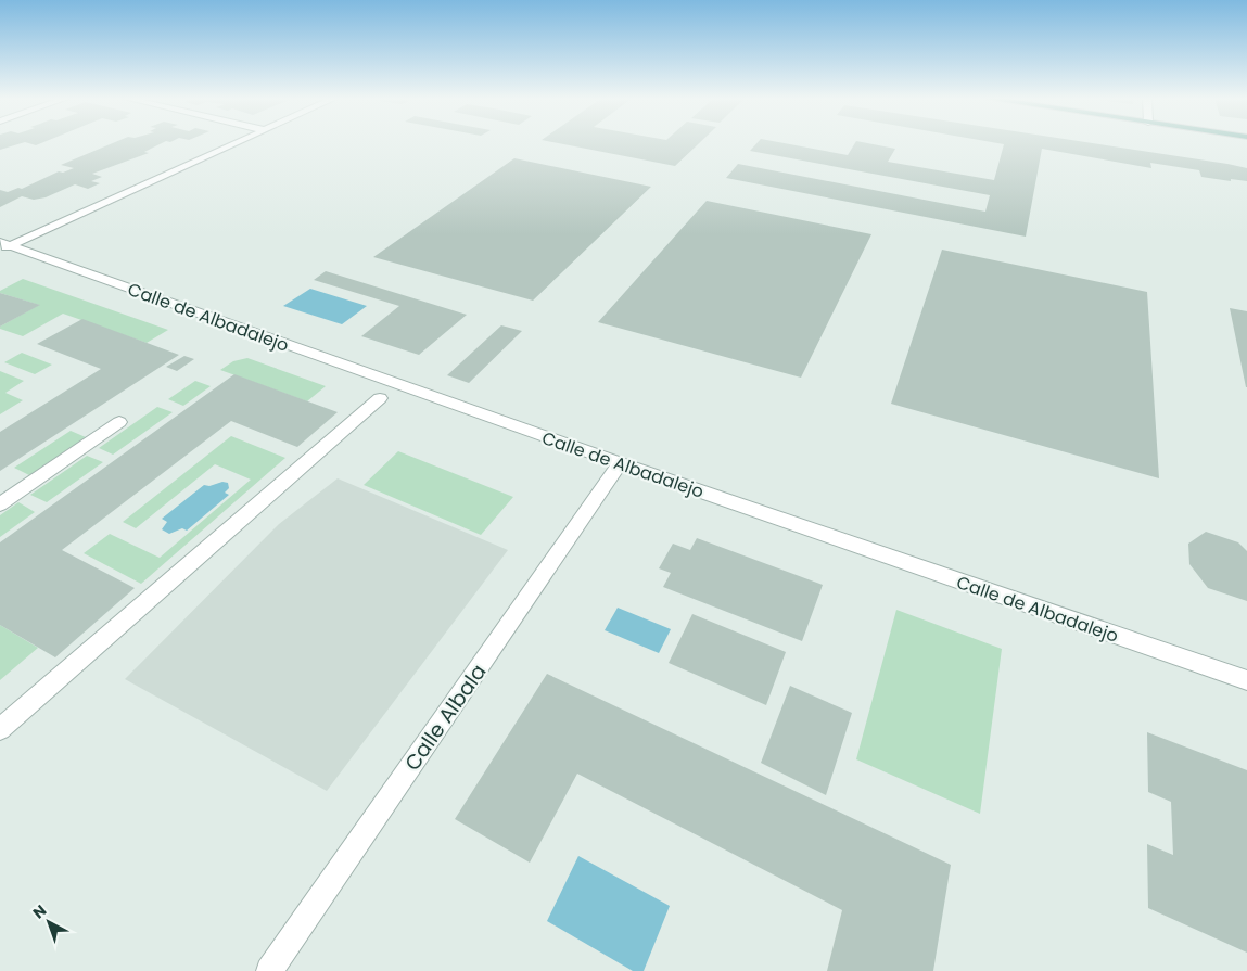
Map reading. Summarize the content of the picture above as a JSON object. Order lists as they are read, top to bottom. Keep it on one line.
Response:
{"streets":{"street":["Calle de Albadalejo","Calle Albala"]},"crossings":[["Calle de Albadalejo","Calle Albala"]],"north":"top left"}
